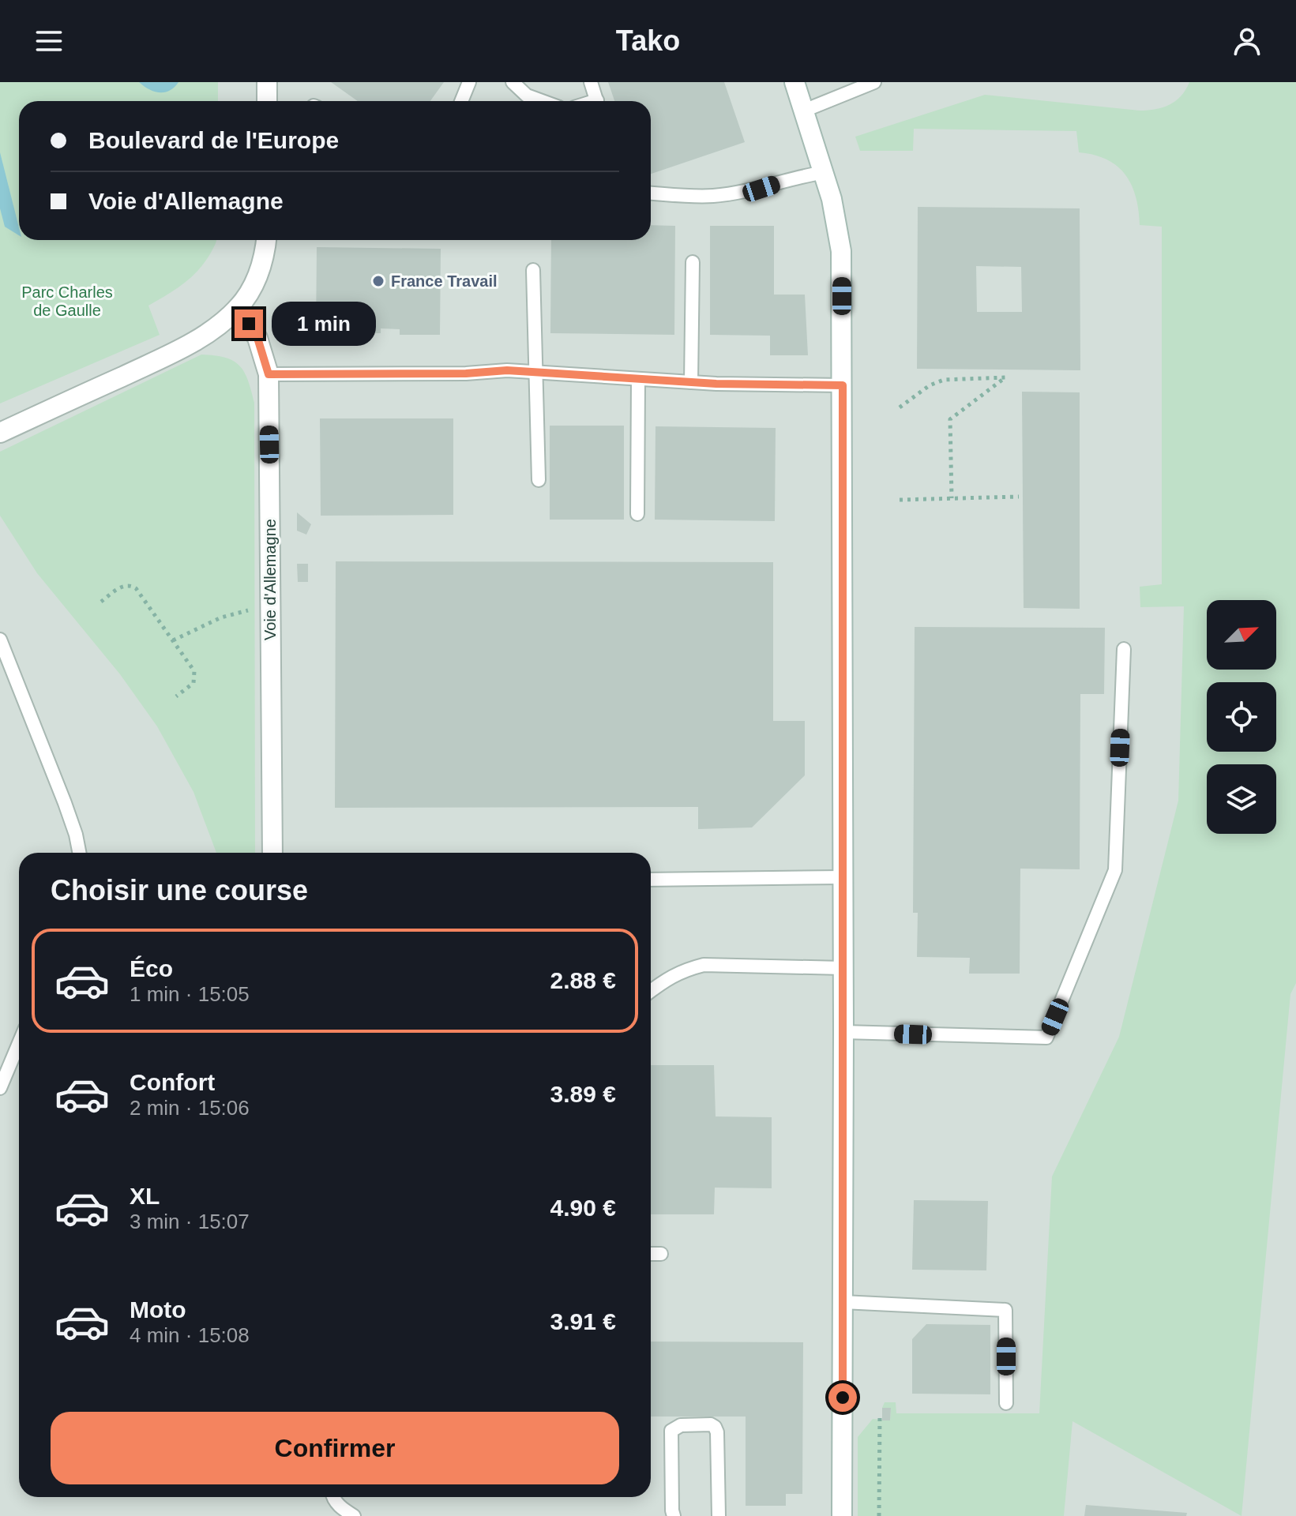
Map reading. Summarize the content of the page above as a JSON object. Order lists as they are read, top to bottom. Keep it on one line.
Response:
{"streets":{"street":["Voie d'Allemagne"]},"parks":["Parc Charles de Gaulle"],"places":["France Travail"],"north":"top right","page":{"header":"Tako","banner":["Boulevard de l'Europe","Voie d'Allemagne"],"bubble":"1 min","heading":"Choisir une course","list":[{"name":"Éco","note":"1 min · 15:05","value":"2.88 €"},{"name":"Confort","note":"2 min · 15:06","value":"3.89 €"},{"name":"XL","note":"3 min · 15:07","value":"4.90 €"},{"name":"Moto","note":"4 min · 15:08","value":"3.91 €"}],"buttons":"Confirmer"}}
